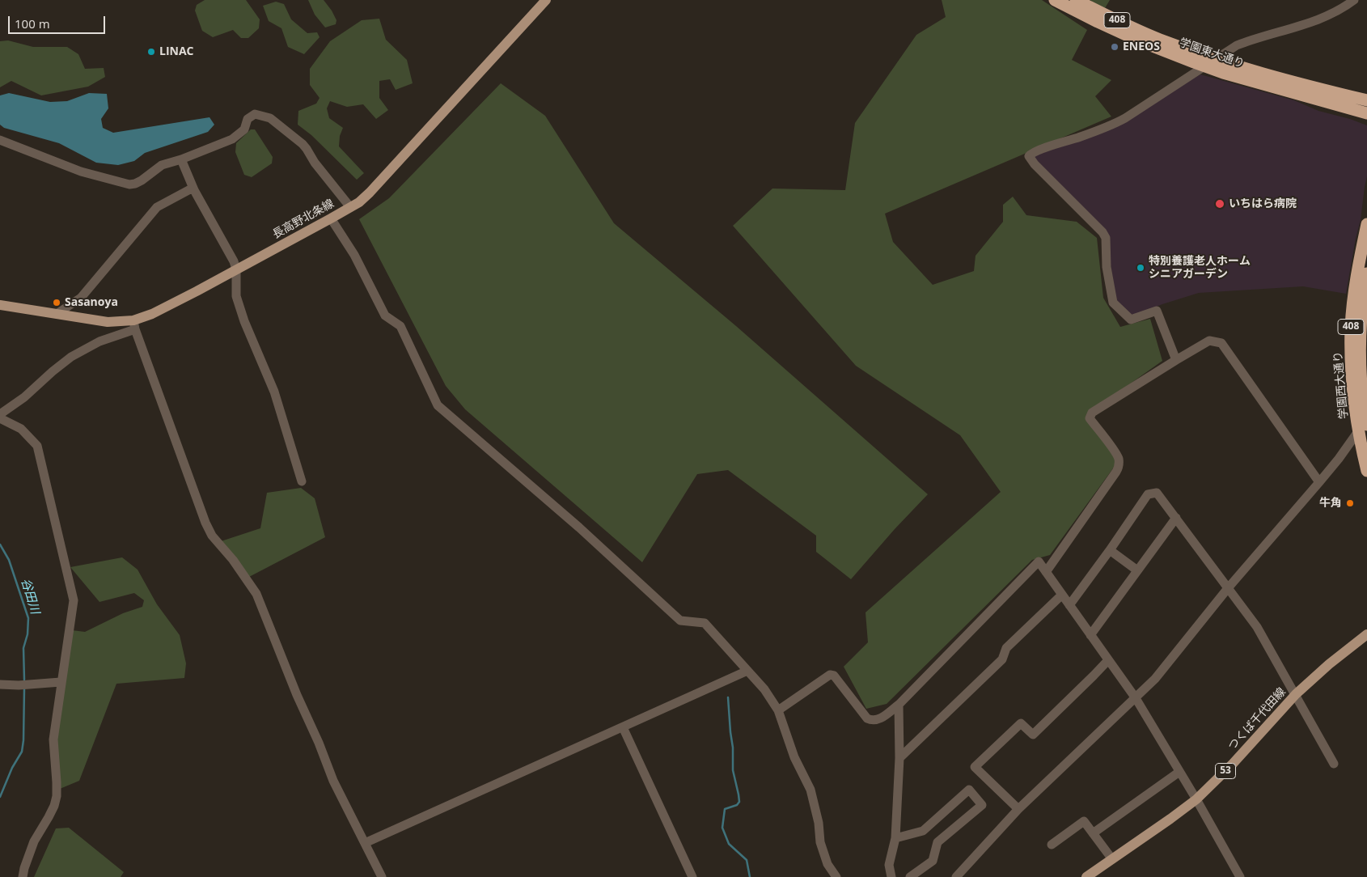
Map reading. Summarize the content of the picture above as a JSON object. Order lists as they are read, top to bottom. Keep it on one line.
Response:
{"streets":{"highway":["408","学園東大通り","学園西大通り"],"main road":["長高野北条線","つくば千代田線","53"]},"water":["谷田川"],"places":["ENEOS","LINAC","いちはら病院","特別養護老人ホーム シニアガーデン","Sasanoya","牛角"],"scale_bar":"100 m"}
